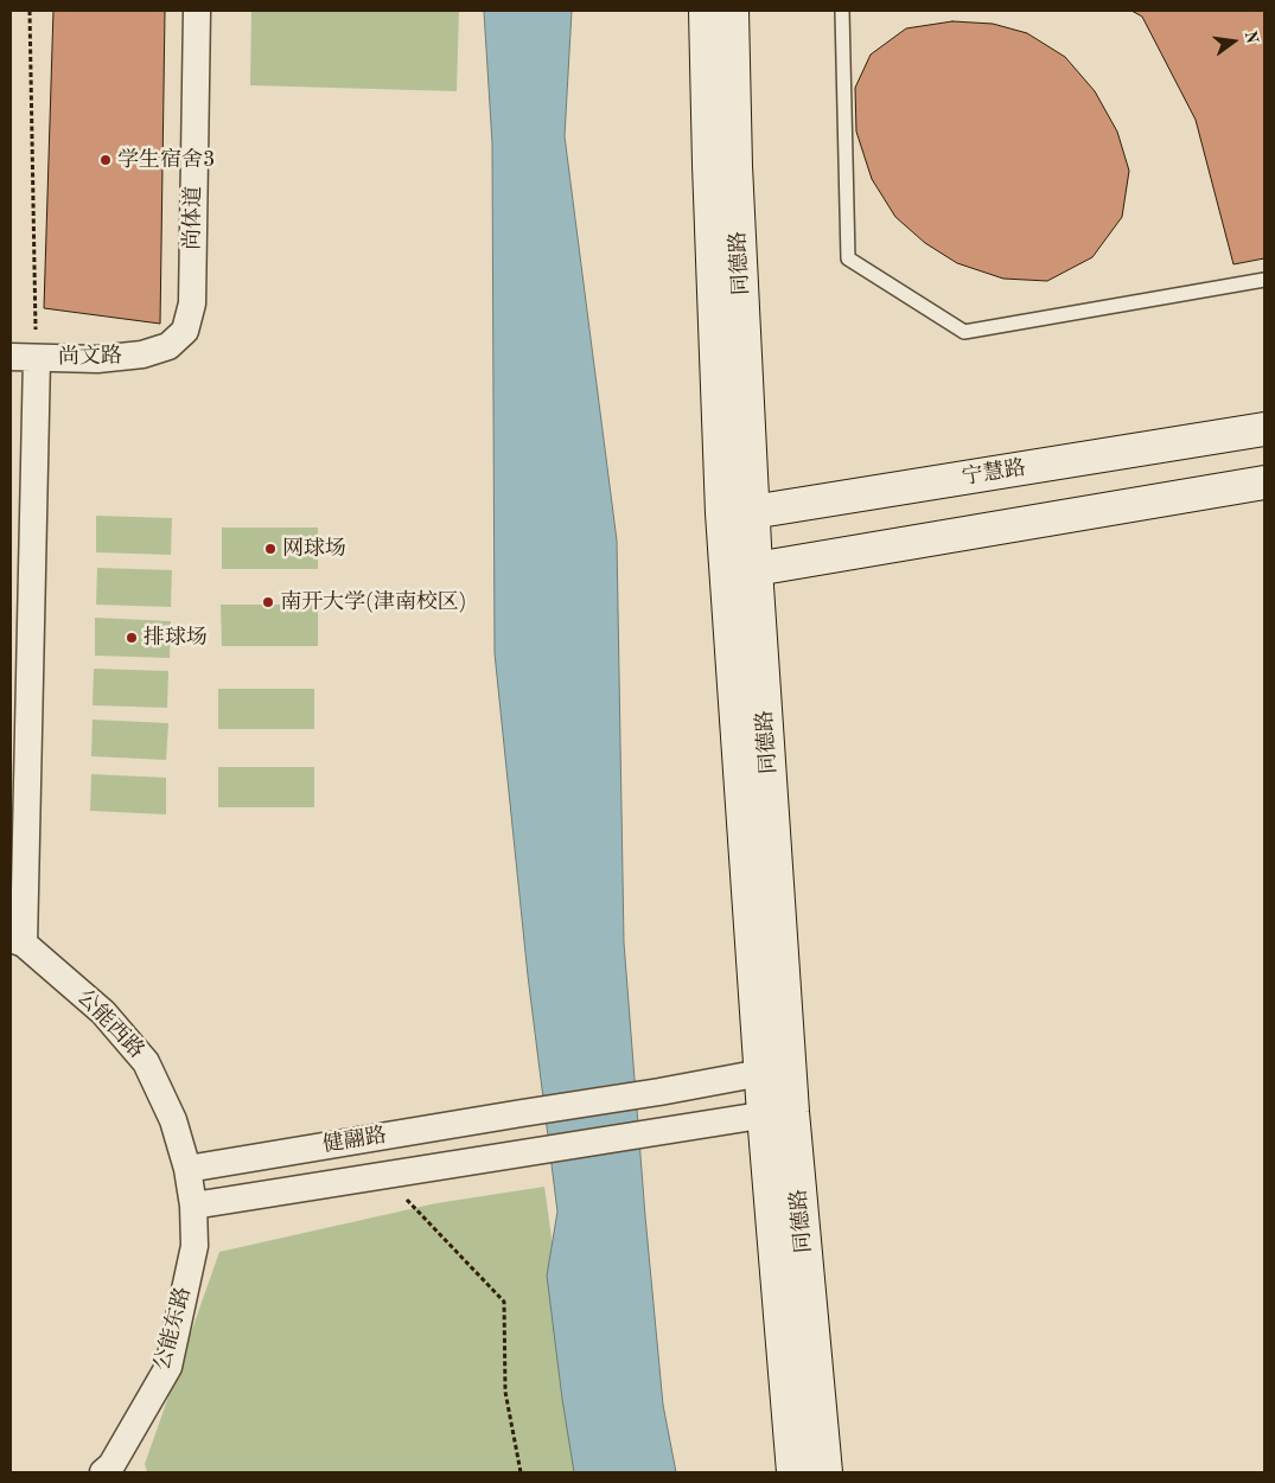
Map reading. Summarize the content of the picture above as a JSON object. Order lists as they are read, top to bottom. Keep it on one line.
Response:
{"streets":{"main road":["同德路","宁慧路"],"street":["尚体道","尚文路","公能西路","健翮路","公能东路"]},"crossings":[["尚体道","尚文路"],["同德路","宁慧路"],["同德路","健翮路"],["公能西路","健翮路"],["公能西路","公能东路"],["健翮路","公能东路"]],"places":["学生宿舍3","网球场","南开大学(津南校区)","排球场"],"north":"right"}
